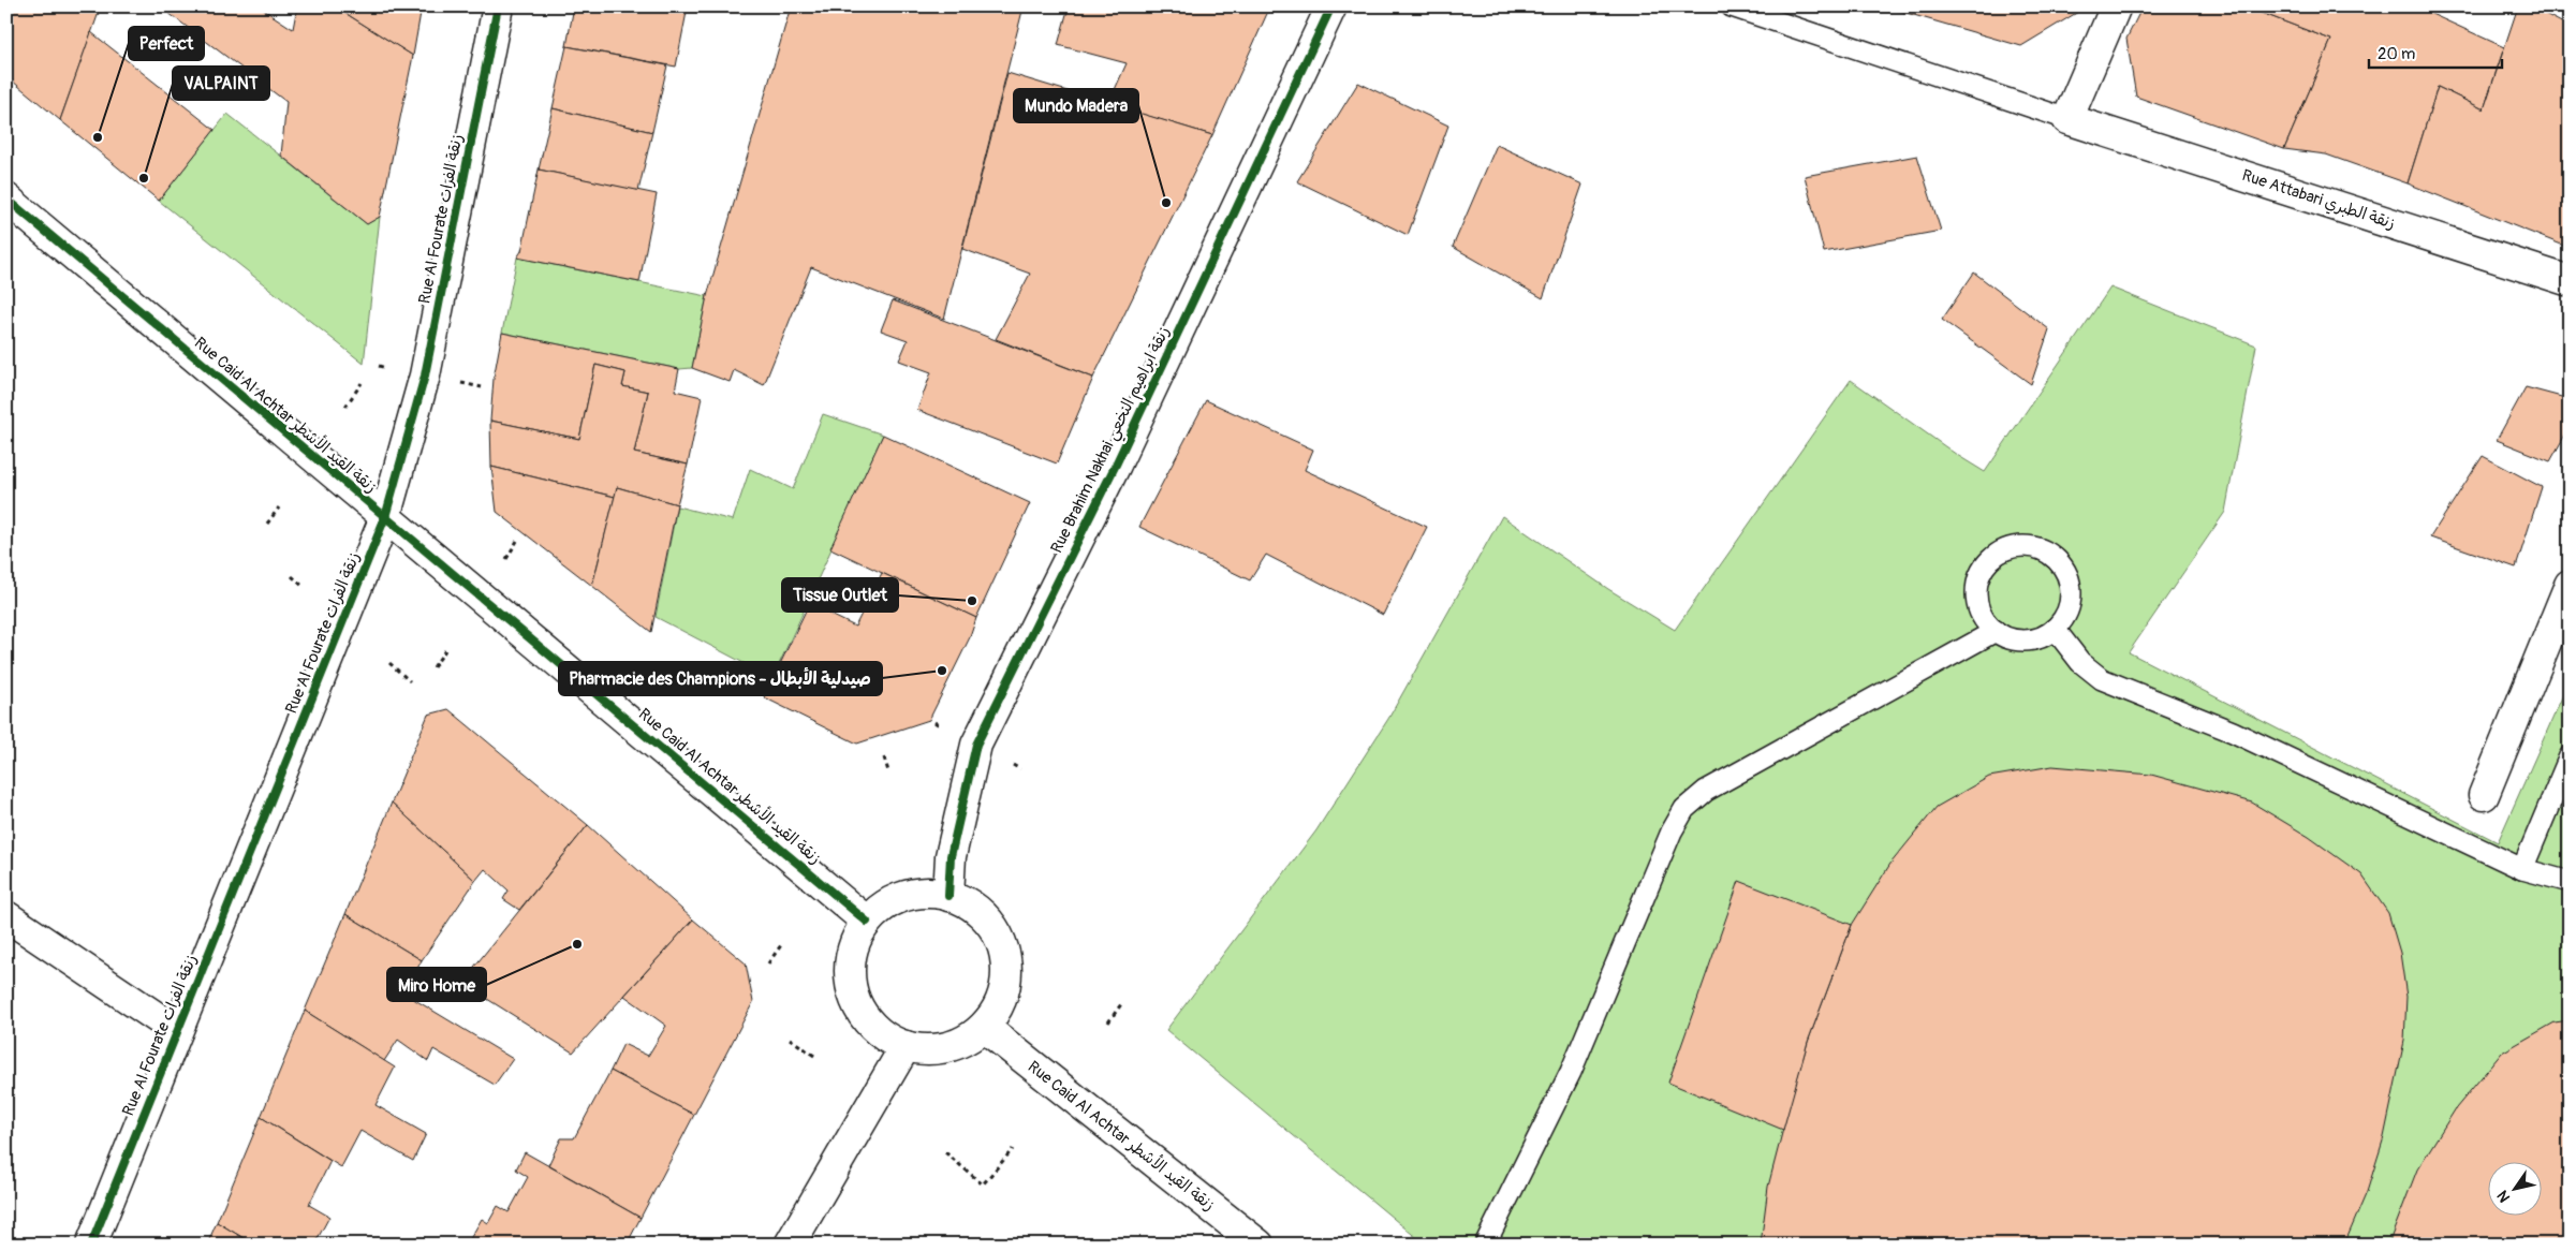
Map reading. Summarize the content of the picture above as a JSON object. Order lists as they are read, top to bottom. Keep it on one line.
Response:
{"streets":{"street":["Rue Attabari زنقة الطبري","Rue Al Fourate زنقة الفرات","Rue Caid Al Achtar زنقة القيد الأشطر","Rue Brahim Nakhai زنقة ابراهيم النخعي"]},"crossings":[["Rue Al Fourate زنقة الفرات","Rue Caid Al Achtar زنقة القيد الأشطر"],["Rue Caid Al Achtar زنقة القيد الأشطر","Rue Brahim Nakhai زنقة ابراهيم النخعي"]],"places":["Perfect","VALPAINT","Mundo Madera","Tissue Outlet","Pharmacie des Champions - صيدلية الأبطال","Miro Home"],"scale_bar":"20 m","north":"bottom left"}
